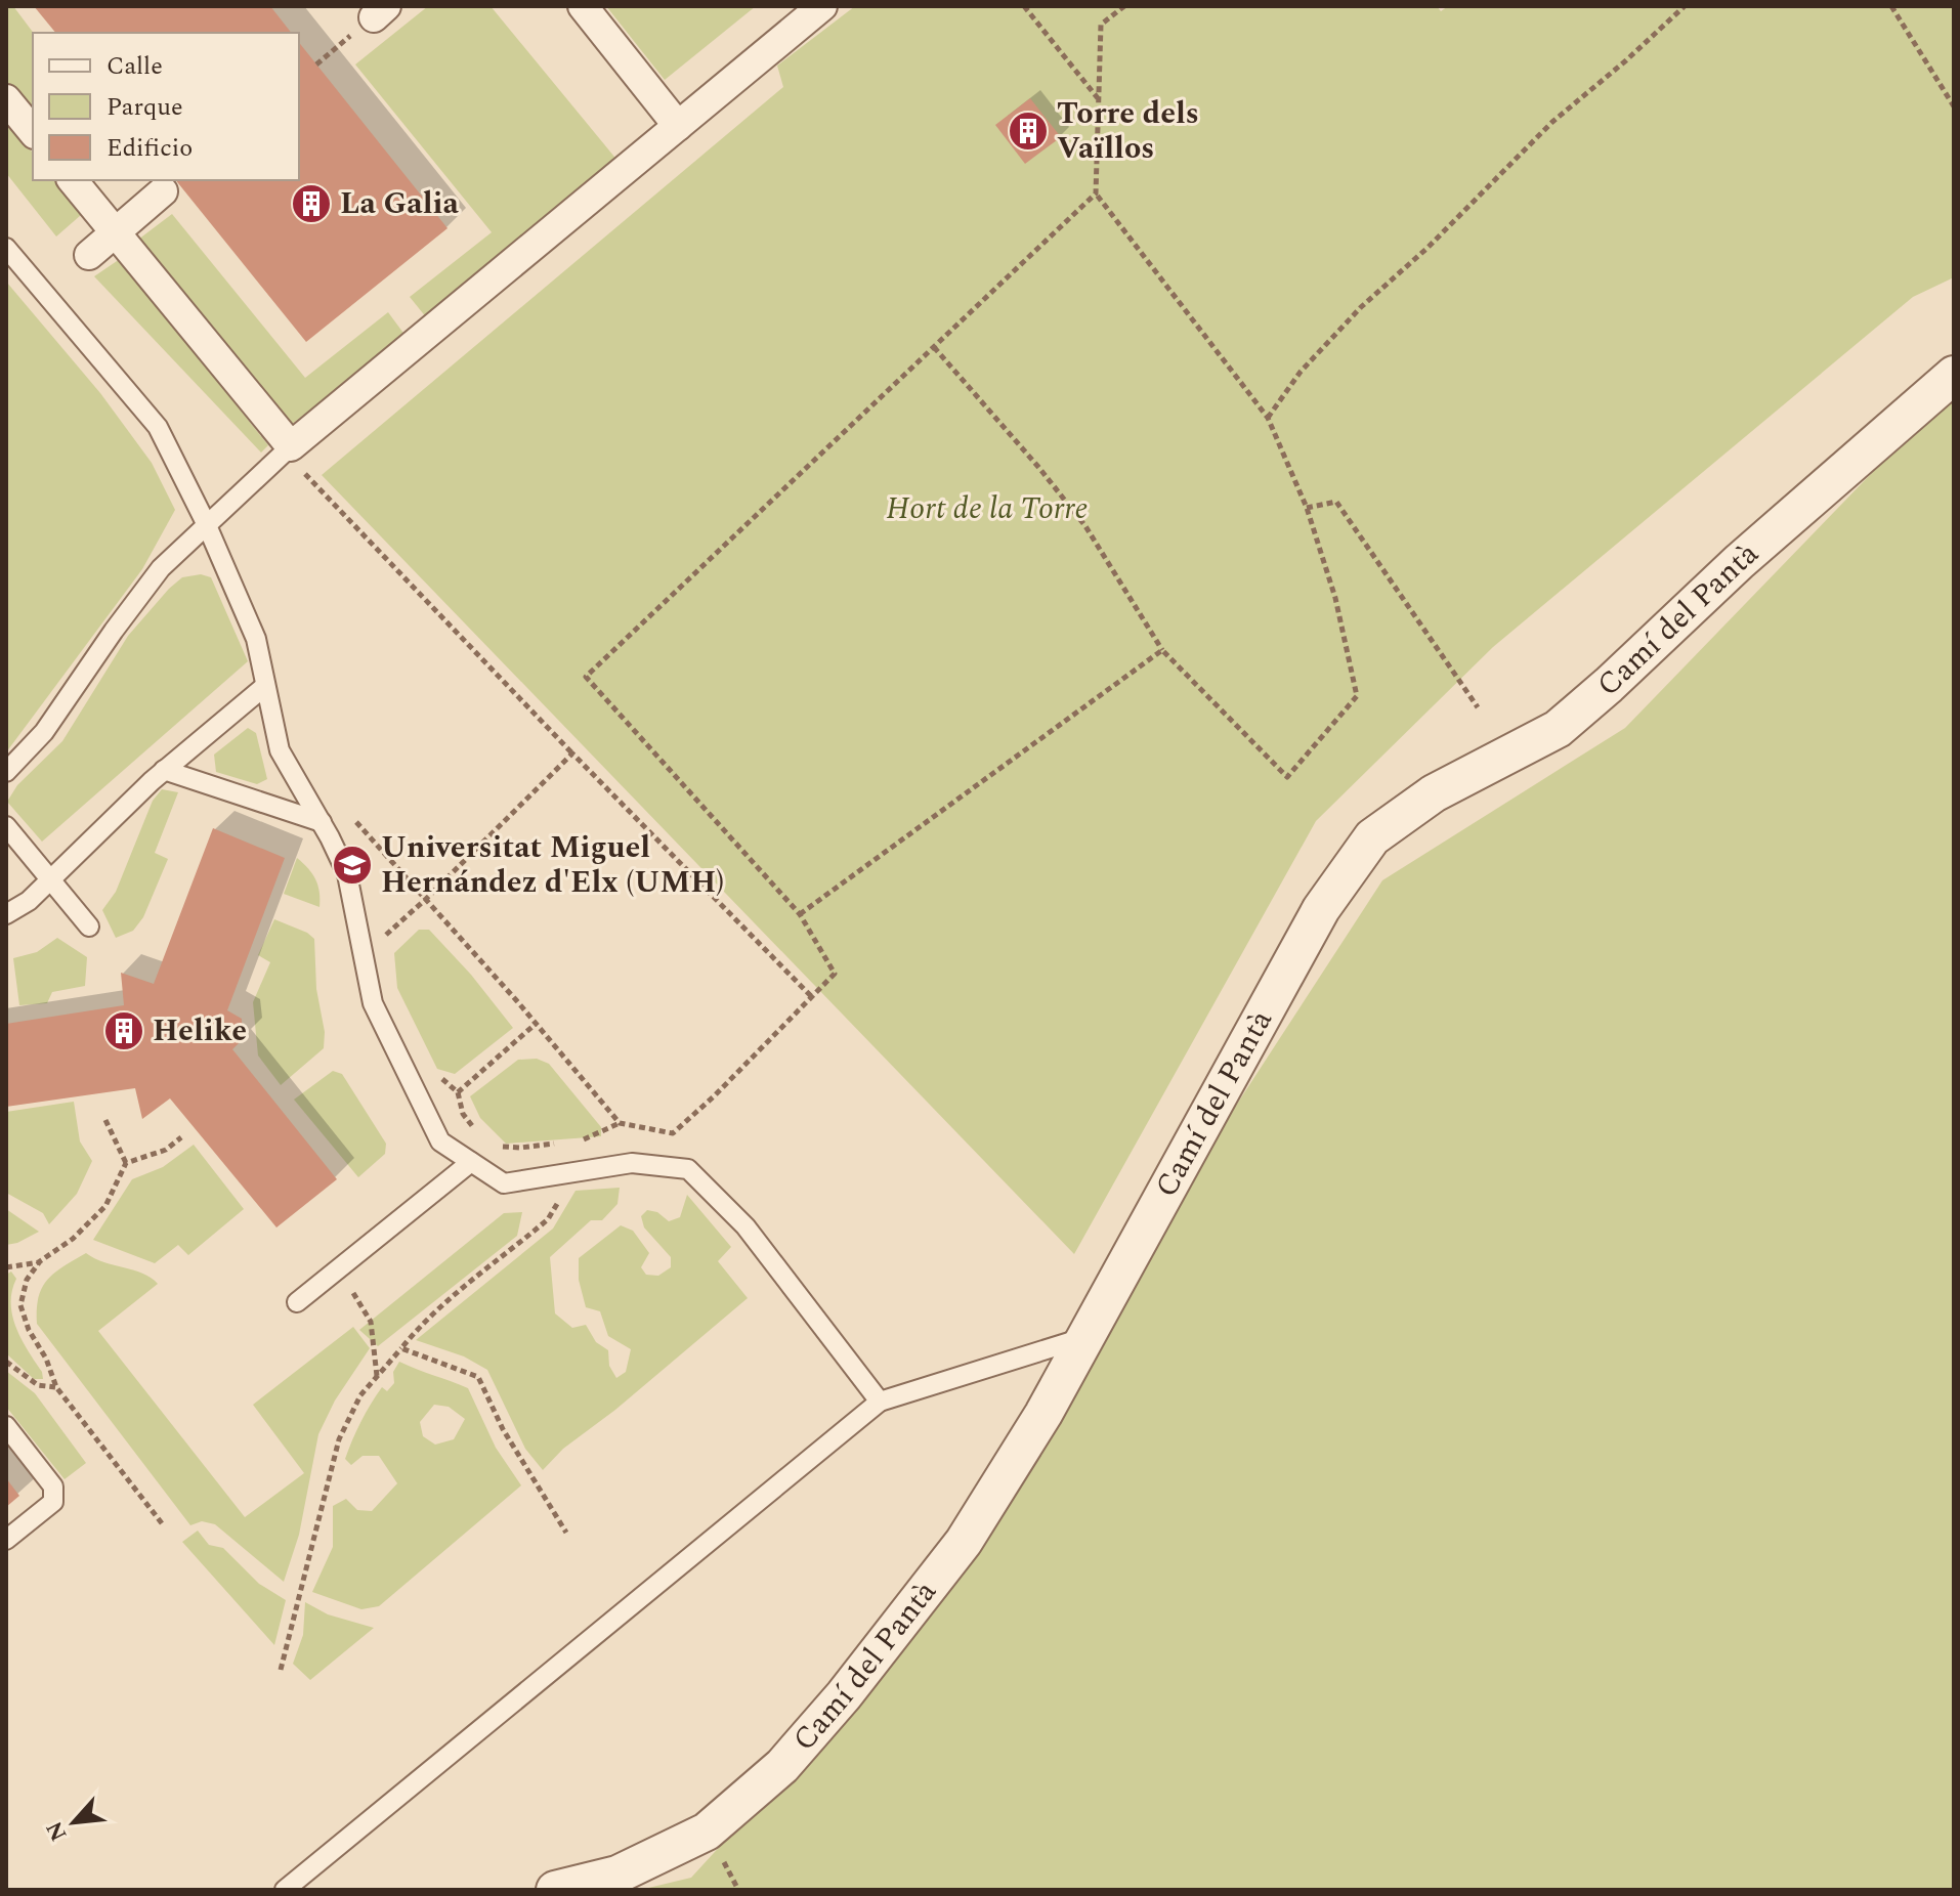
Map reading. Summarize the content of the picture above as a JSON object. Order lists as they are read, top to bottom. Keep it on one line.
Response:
{"streets":{"street":["Camí del Pantà"]},"parks":["Hort de la Torre"],"places":{"building":["Torre dels Vaïllos","La Galia","Helike"],"school or university":["Universitat Miguel Hernández d'Elx (UMH)"]},"legend":["Calle","Parque","Edificio"],"north":"bottom left"}
